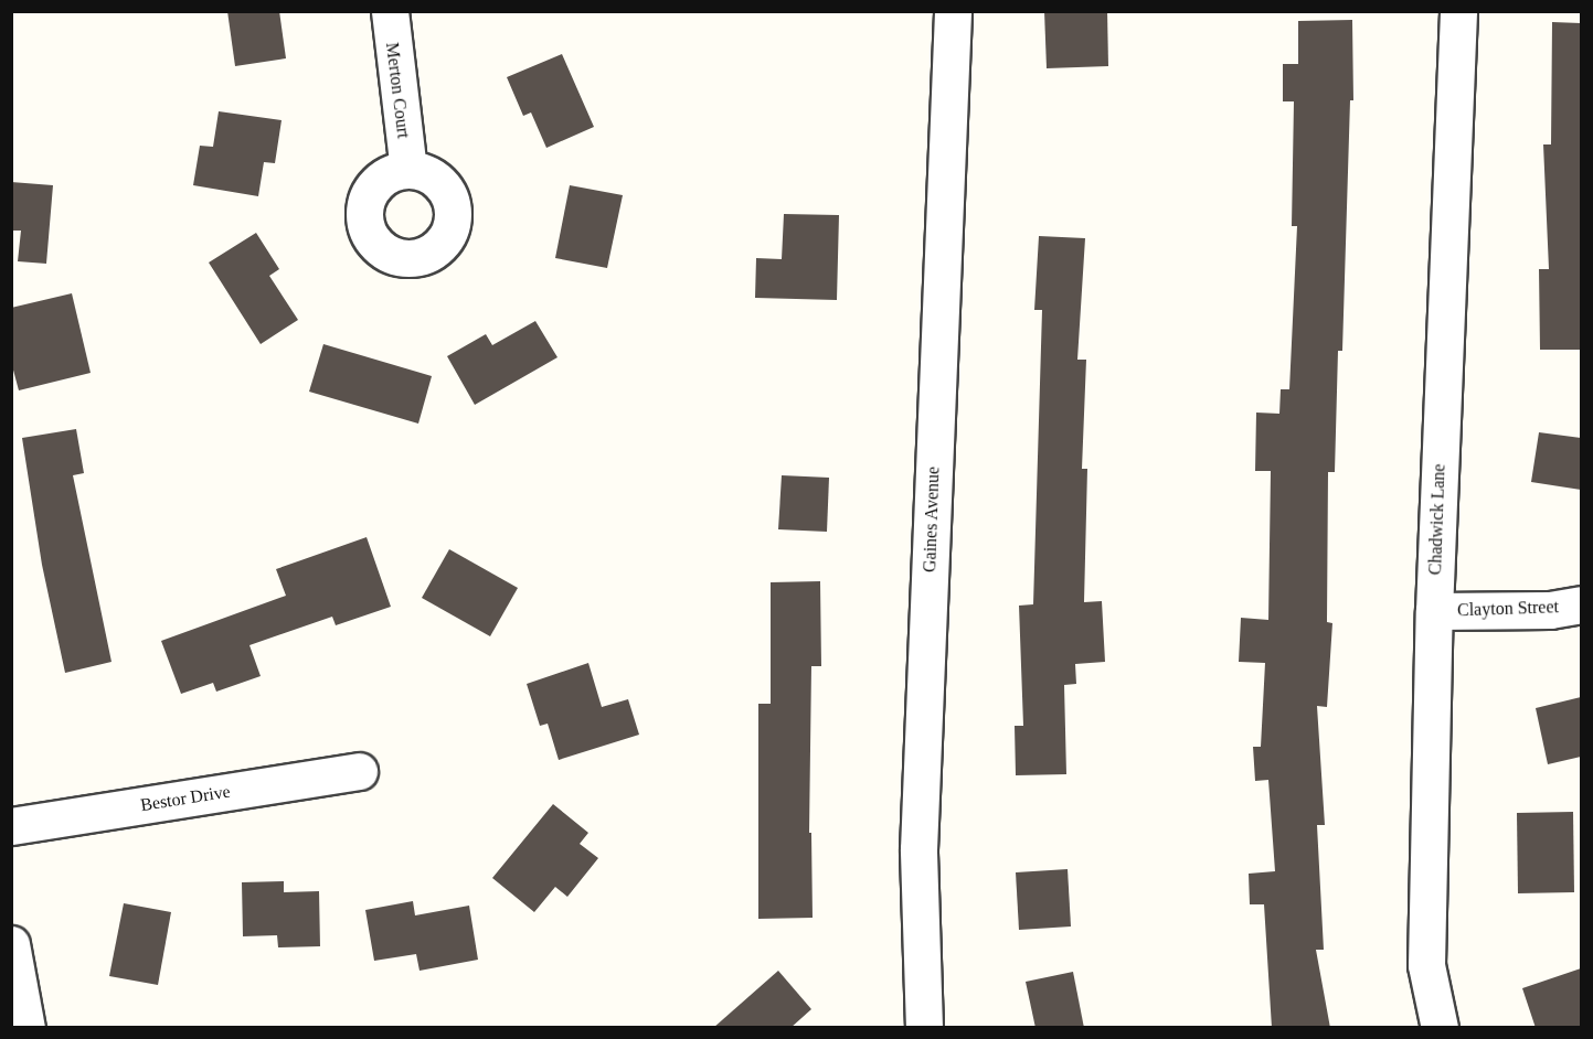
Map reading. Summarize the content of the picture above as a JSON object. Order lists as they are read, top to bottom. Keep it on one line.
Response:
{"streets":{"street":["Merton Court","Gaines Avenue","Chadwick Lane","Clayton Street","Bestor Drive"]},"crossings":[["Chadwick Lane","Clayton Street"]]}
